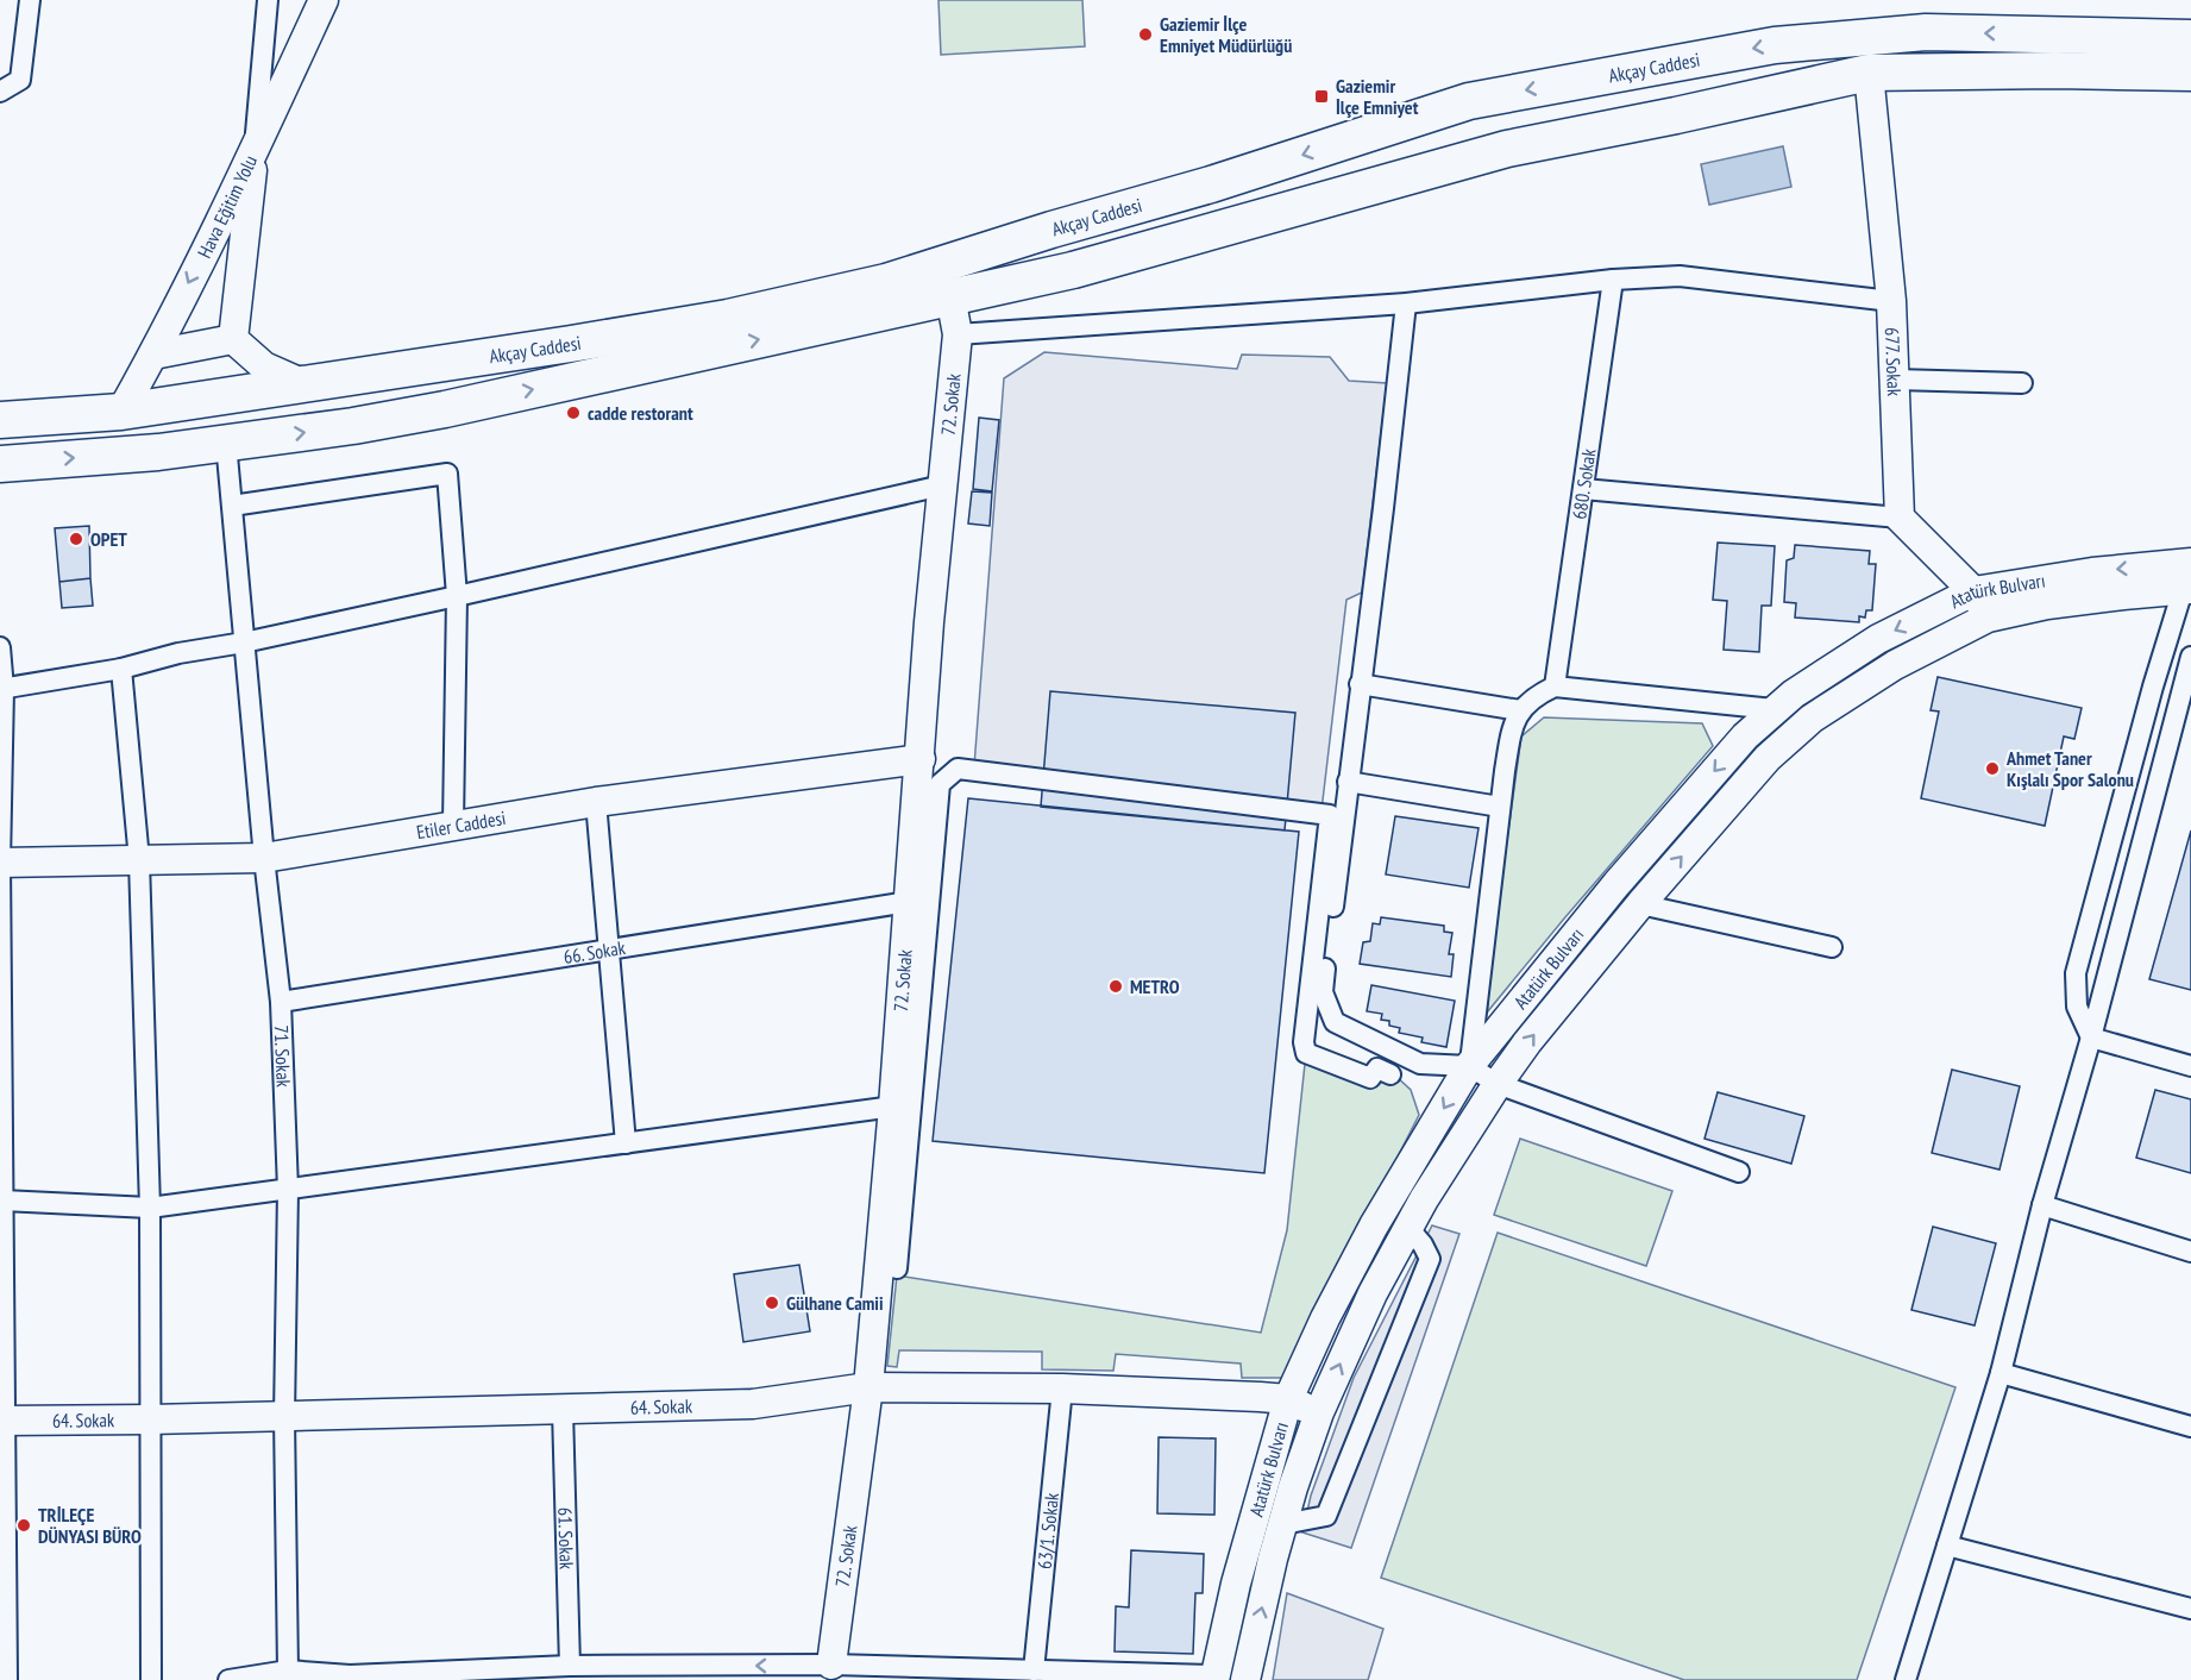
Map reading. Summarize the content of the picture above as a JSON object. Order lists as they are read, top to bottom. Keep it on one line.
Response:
{"streets":{"highway":["Akçay Caddesi"],"street":["Hava Eğitim Yolu","677. Sokak","72. Sokak","680. Sokak","Atatürk Bulvarı","Etiler Caddesi","66. Sokak","71. Sokak","64. Sokak","63/1. Sokak","61. Sokak"]},"crossings":[["Akçay Caddesi","Hava Eğitim Yolu"],["Akçay Caddesi","677. Sokak"],["Akçay Caddesi","72. Sokak"],["Akçay Caddesi","71. Sokak"],["72. Sokak","Etiler Caddesi"],["72. Sokak","66. Sokak"],["72. Sokak","64. Sokak"],["Atatürk Bulvarı","64. Sokak"],["Etiler Caddesi","71. Sokak"],["66. Sokak","71. Sokak"],["71. Sokak","64. Sokak"],["64. Sokak","63/1. Sokak"],["64. Sokak","61. Sokak"]],"places":{"other":["Gaziemir İlçe Emniyet Müdürlüğü","cadde restorant","OPET","Ahmet Taner Kışlalı Spor Salonu","METRO","Gülhane Camii","TRİLEÇE DÜNYASI BÜRO"],"transit":["Gaziemir İlçe Emniyet"]}}
